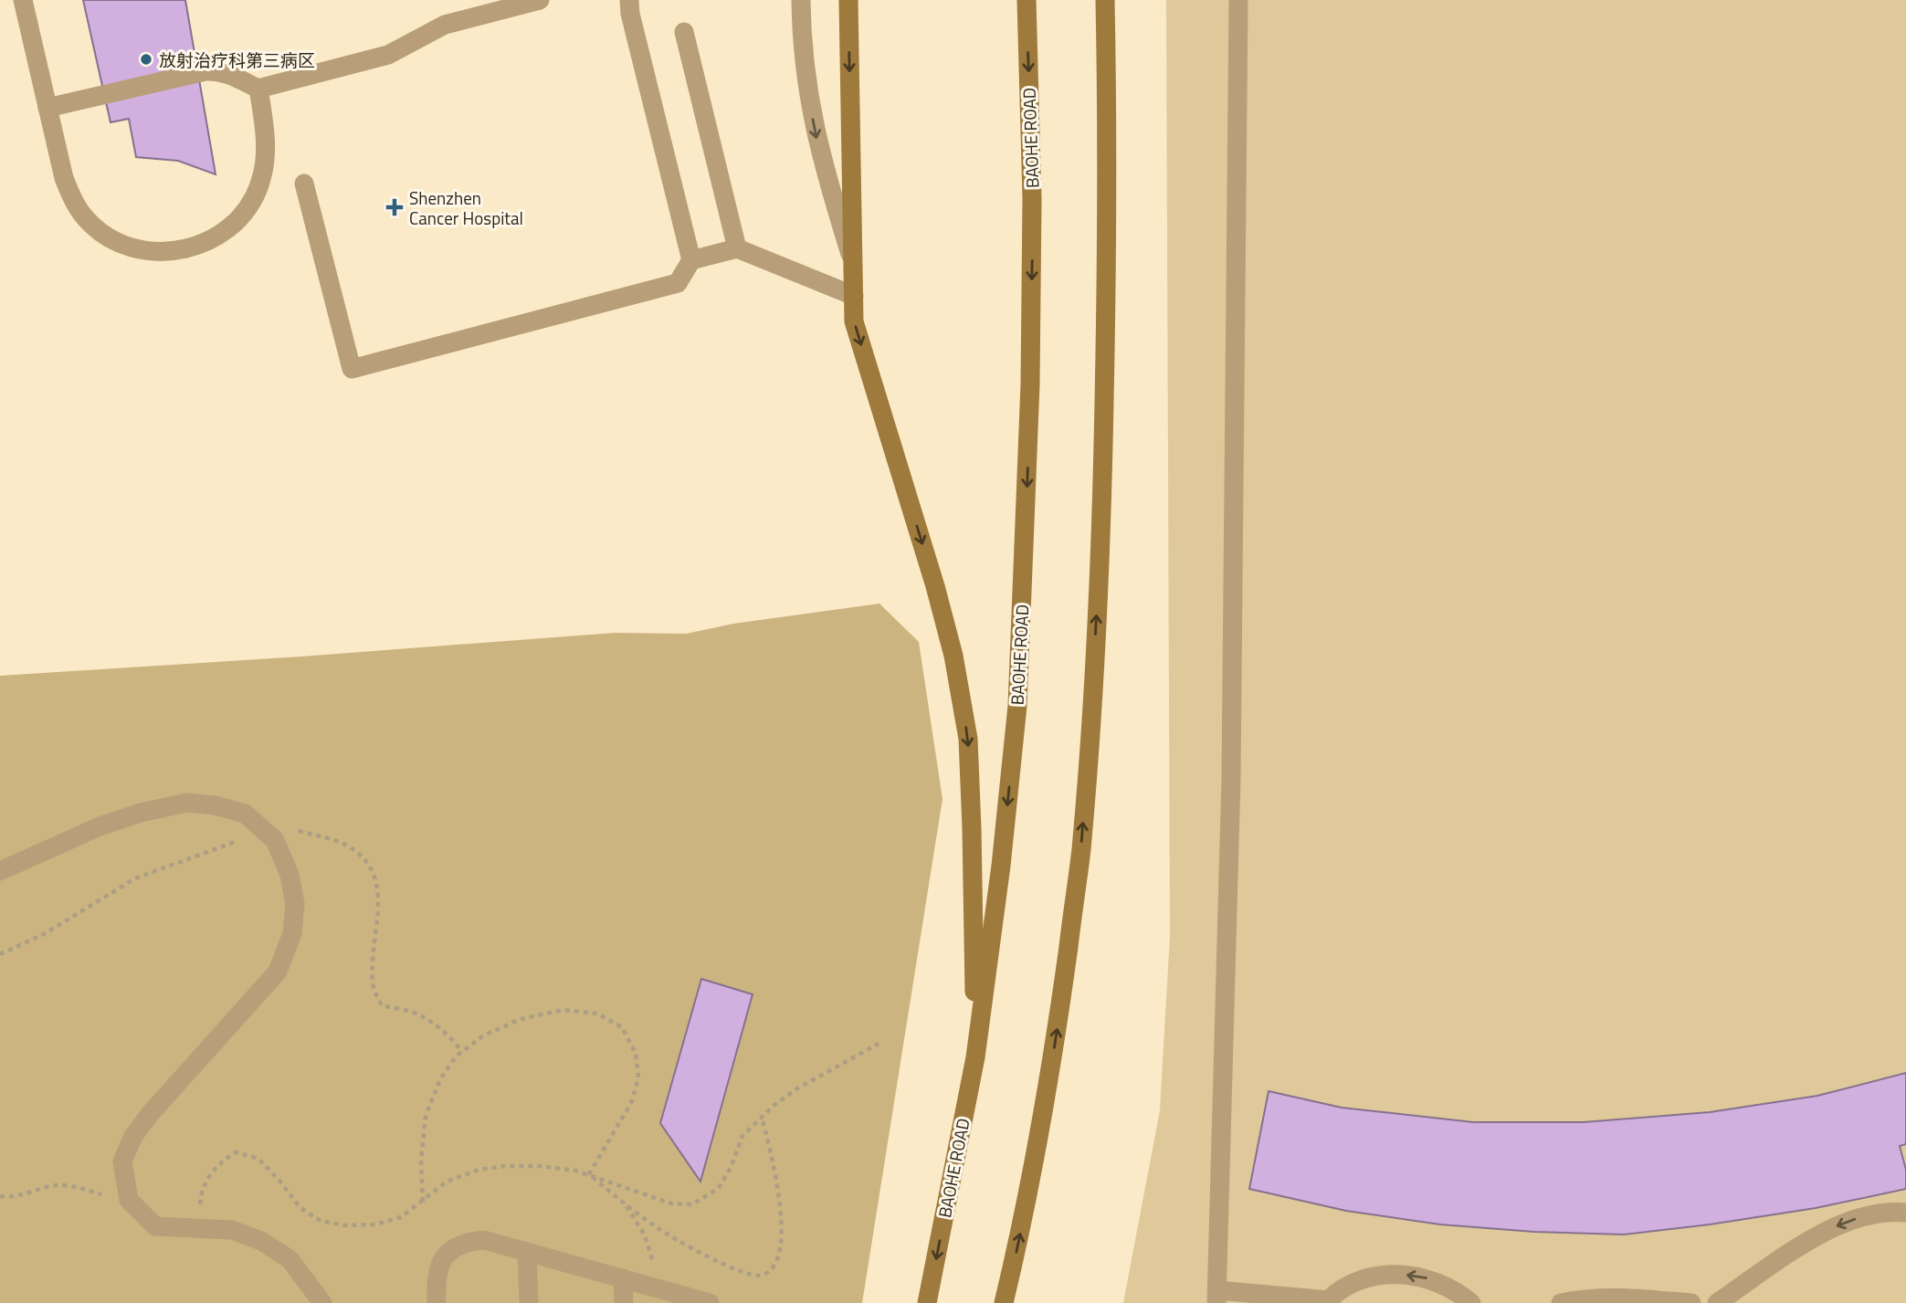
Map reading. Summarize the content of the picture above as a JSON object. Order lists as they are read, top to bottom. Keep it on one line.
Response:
{"streets":{"main road":["BAOHE ROAD"]},"places":{"other":["放射治疗科第三病区"],"health":["Shenzhen Cancer Hospital"]}}
